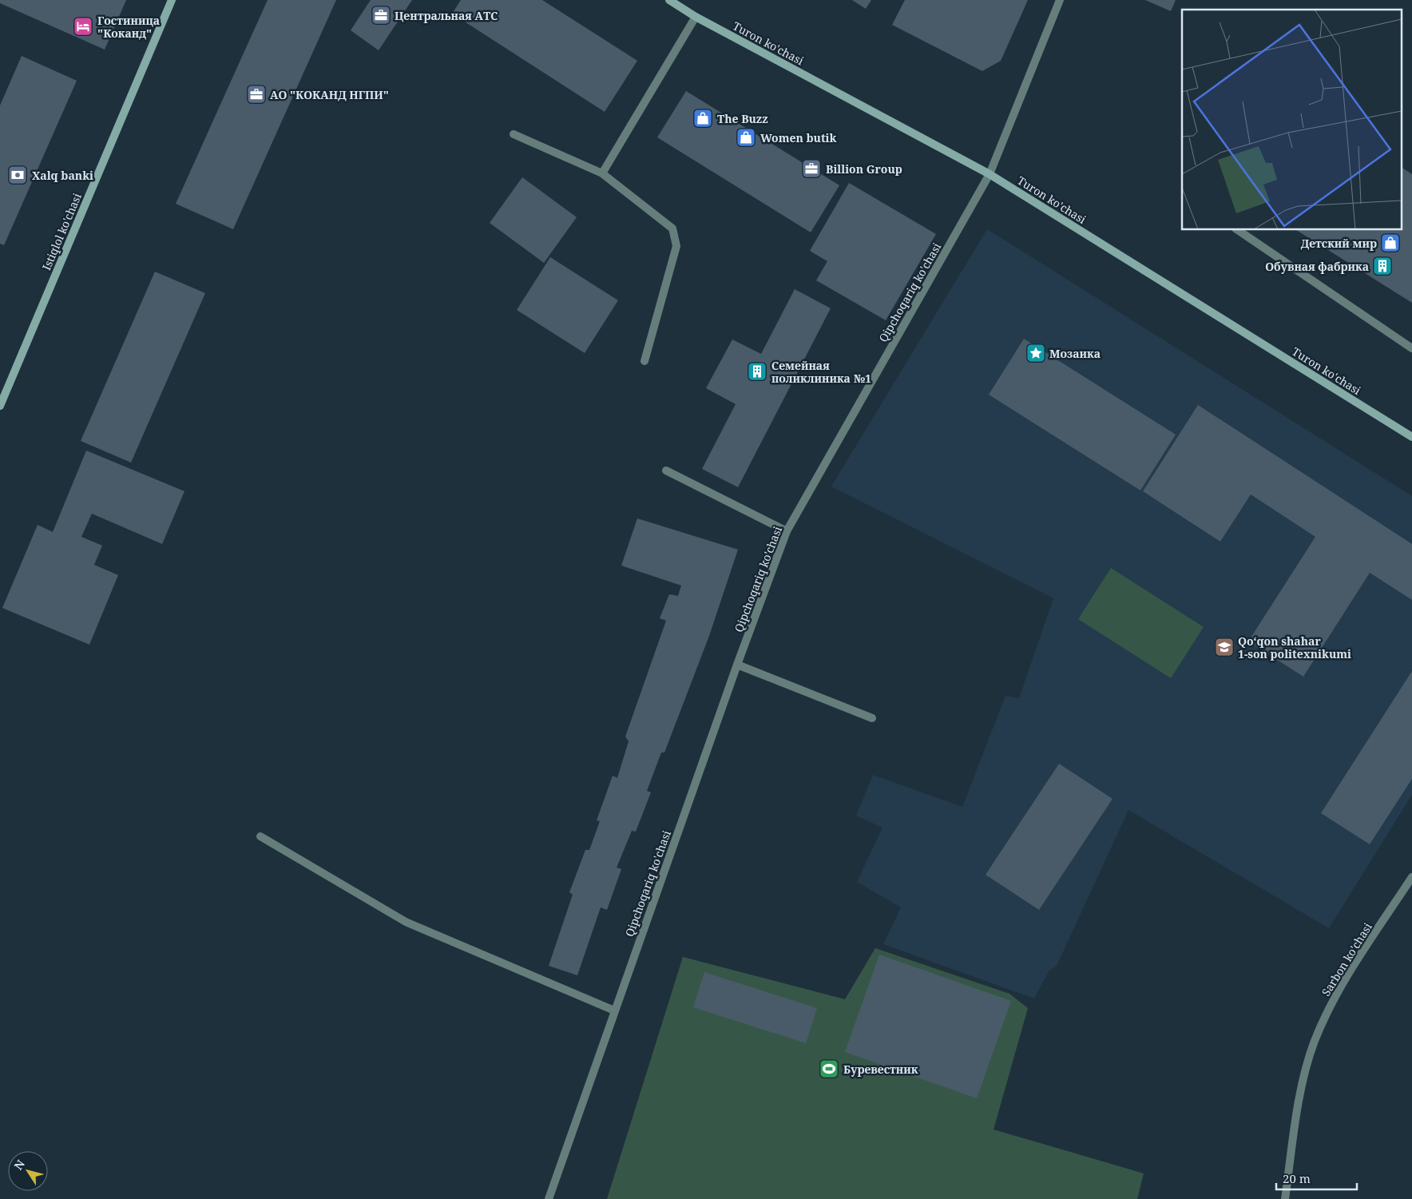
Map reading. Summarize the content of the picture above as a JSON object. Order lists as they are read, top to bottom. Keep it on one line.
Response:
{"streets":{"main road":["Turon ko'chasi","Istiqlol ko'chasi"],"street":["Qipchoqariq ko'chasi","Sarbon ko'chasi"]},"crossings":[["Turon ko'chasi","Qipchoqariq ko'chasi"]],"places":{"office":["Центральная АТС","АО \"КОКАНД НГПИ\"","Billion Group"],"hotel":["Гостиница \"Коканд\""],"shop":["The Buzz","Women butik","Детский мир"],"bank":["Xalq banki"],"building":["Обувная фабрика","Семейная поликлиника №1"],"place":["Мозаика"],"school or university":["Qoʻqon shahar 1-son politexnikumi"],"sports":["Буревестник"]},"scale_bar":"20 m","north":"top left"}
